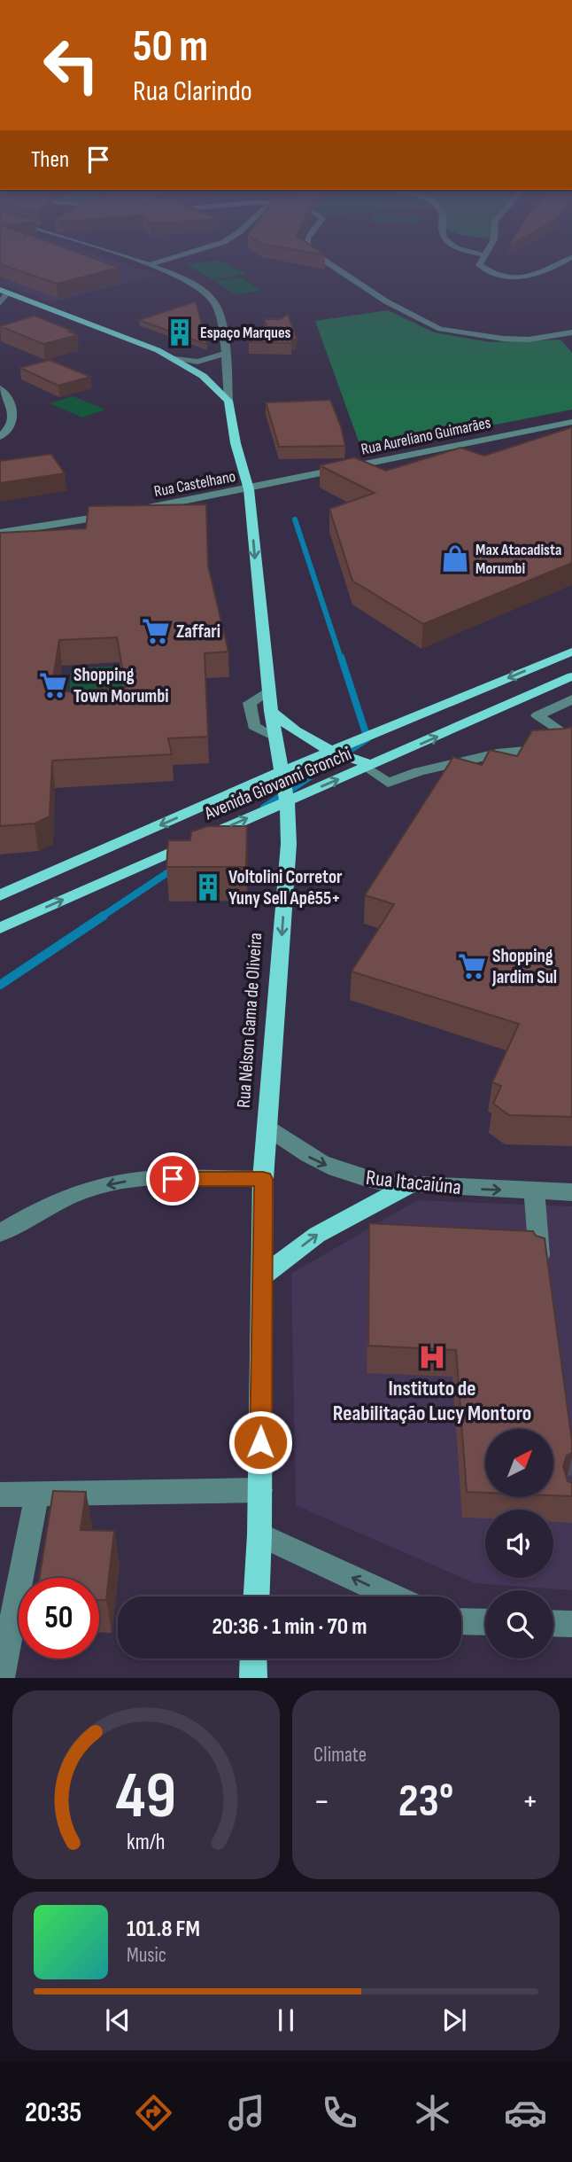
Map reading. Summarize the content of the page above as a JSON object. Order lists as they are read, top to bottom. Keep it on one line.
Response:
{"streets":{"main road":["Avenida Giovanni Gronchi","Rua Nélson Gama de Oliveira"],"street":["Rua Aureliano Guimarães","Rua Castelhano","Rua Itacaiúna"]},"crossings":[["Rua Aureliano Guimarães","Rua Castelhano"],["Rua Aureliano Guimarães","Rua Nélson Gama de Oliveira"],["Rua Castelhano","Rua Nélson Gama de Oliveira"],["Avenida Giovanni Gronchi","Rua Nélson Gama de Oliveira"],["Rua Nélson Gama de Oliveira","Rua Itacaiúna"]],"one_way":["Rua Nélson Gama de Oliveira","Rua Itacaiúna"],"places":{"building":["Espaço Marques","Voltolini Corretor Yuny Sell Apê55+"],"shop":["Max Atacadista Morumbi"],"supermarket":["Zaffari","Shopping Town Morumbi","Shopping Jardim Sul"],"hospital":["Instituto de Reabilitação Lucy Montoro"]},"north":"top right","page":{"turn":["50 m","Rua Clarindo"],"then":"Then","limit":"50","trip":"20:36 · 1 min · 70 m","tile":"Climate","heat":["−","23°","+"],"song":["101.8 FM","Music"],"tabs":"20:35","gauge":["49","km/h"]}}
